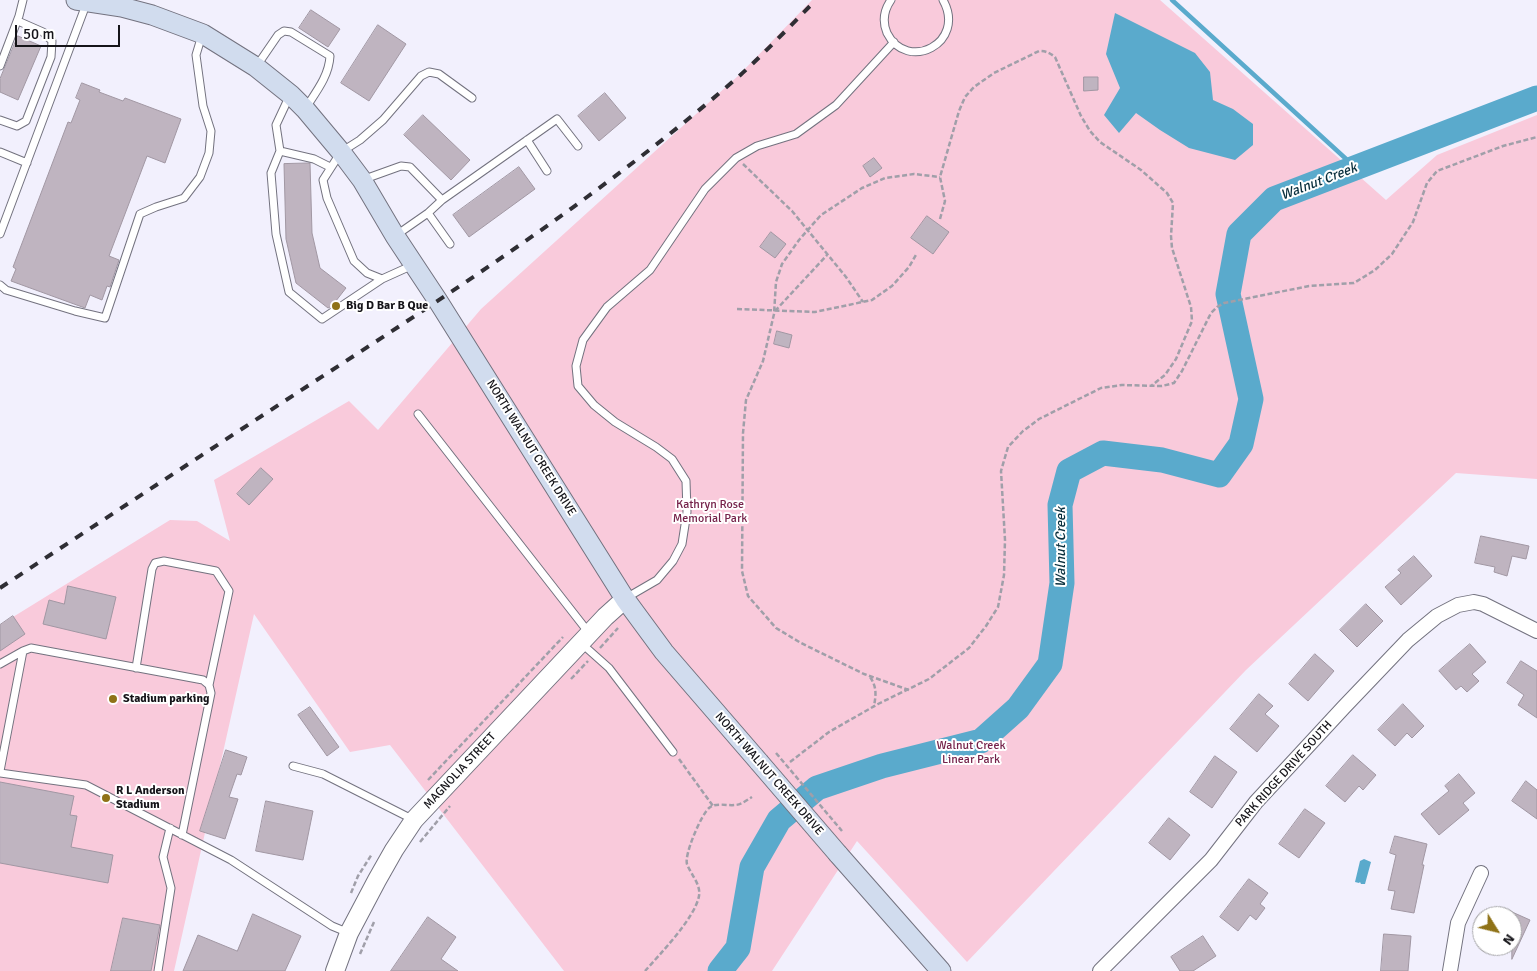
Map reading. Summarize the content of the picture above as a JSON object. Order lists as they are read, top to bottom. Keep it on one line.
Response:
{"streets":{"main road":["NORTH WALNUT CREEK DRIVE"],"street":["MAGNOLIA STREET","PARK RIDGE DRIVE SOUTH"]},"crossings":[["NORTH WALNUT CREEK DRIVE","MAGNOLIA STREET"]],"water":["Walnut Creek"],"parks":["Kathryn Rose Memorial Park","Walnut Creek Linear Park"],"places":["Big D Bar B Que","Stadium parking","R L Anderson Stadium"],"scale_bar":"50 m","north":"bottom right"}
